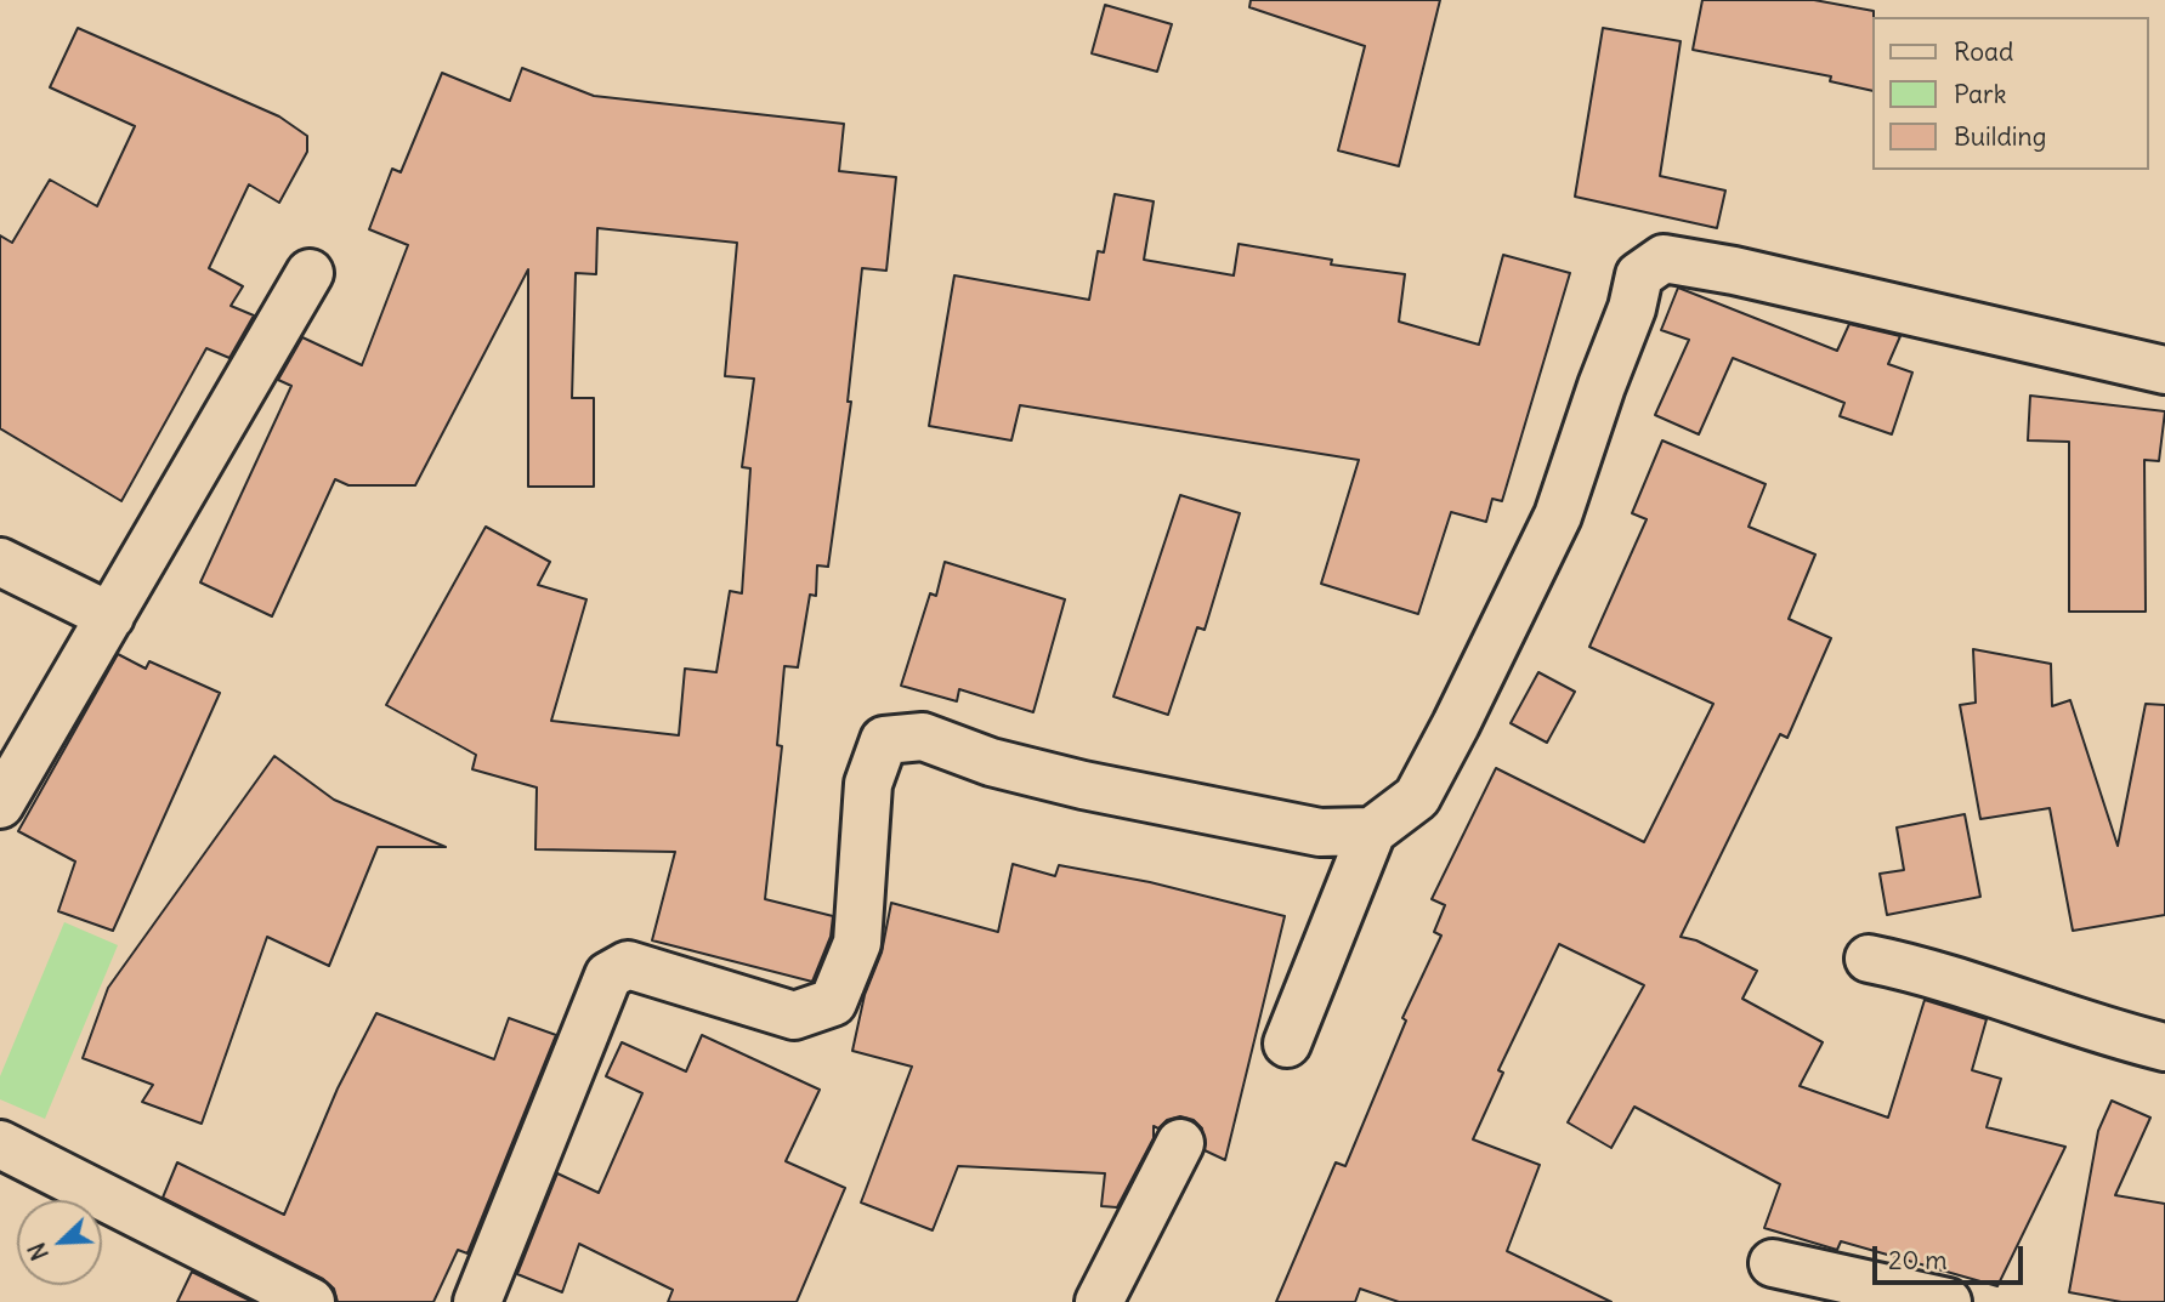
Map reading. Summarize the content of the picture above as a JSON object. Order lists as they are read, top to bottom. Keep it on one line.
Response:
{"legend":["Road","Park","Building"],"scale_bar":"20 m","north":"bottom left"}
